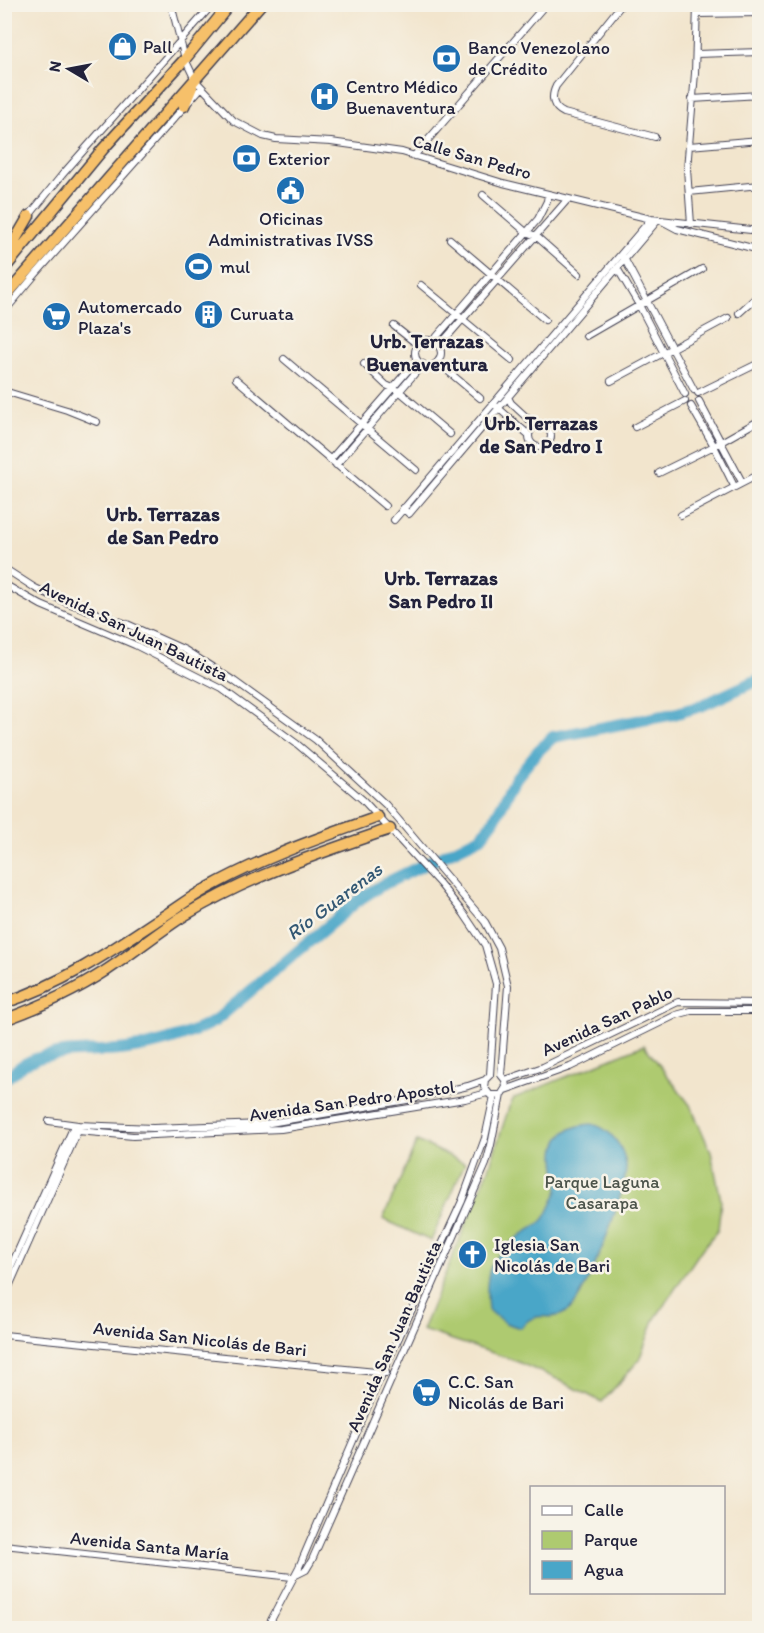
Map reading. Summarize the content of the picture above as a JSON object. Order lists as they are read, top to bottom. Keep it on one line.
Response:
{"streets":{"street":["Calle San Pedro","Avenida San Juan Bautista","Avenida San Pablo","Avenida San Pedro Apostol","Avenida San Nicolás de Bari","Avenida Santa María"]},"crossings":[["Avenida San Juan Bautista","Avenida San Pablo"],["Avenida San Juan Bautista","Avenida San Pedro Apostol"],["Avenida San Juan Bautista","Avenida San Nicolás de Bari"],["Avenida San Juan Bautista","Avenida Santa María"],["Avenida San Pablo","Avenida San Pedro Apostol"]],"districts":["Urb. Terrazas Buenaventura","Urb. Terrazas de San Pedro I","Urb. Terrazas de San Pedro","Urb. Terrazas San Pedro II"],"water":["Río Guarenas"],"parks":["Parque Laguna Casarapa"],"places":{"shop":["Pall"],"bank":["Banco Venezolano de Crédito","Exterior"],"hospital":["Centro Médico Buenaventura"],"public building":["Oficinas Administrativas IVSS"],"sports":["mul"],"building":["Curuata"],"supermarket":["Automercado Plaza's","C.C. San Nicolás de Bari"],"church":["Iglesia San Nicolás de Bari"]},"legend":["Calle","Parque","Agua"],"north":"left"}
